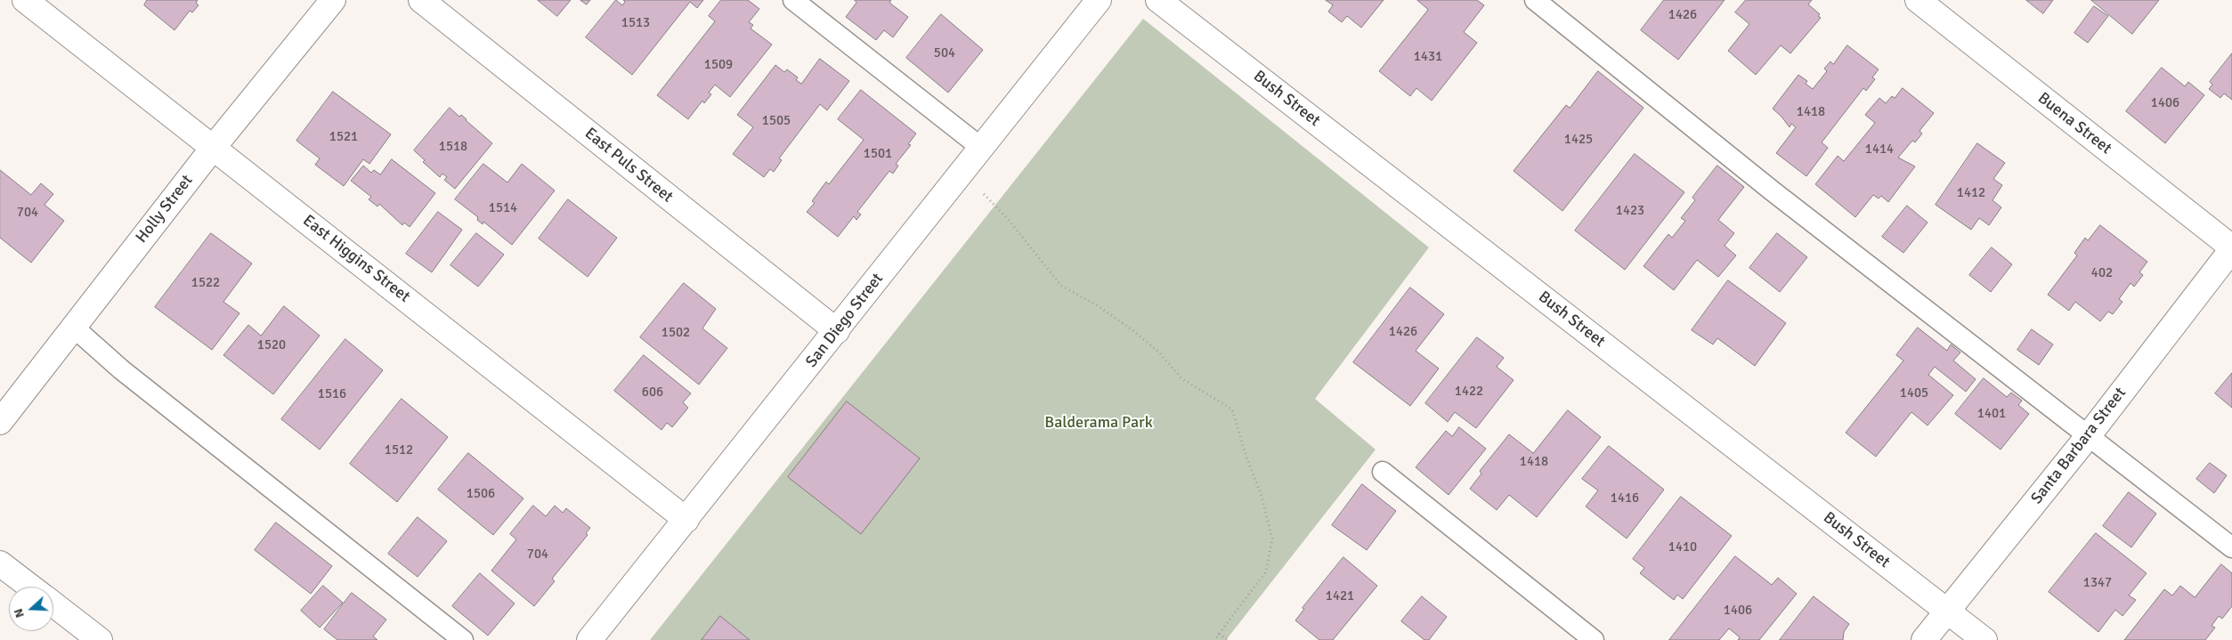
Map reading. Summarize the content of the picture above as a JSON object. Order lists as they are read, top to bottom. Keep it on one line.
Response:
{"streets":{"street":["Bush Street","Buena Street","East Puls Street","Holly Street","East Higgins Street","San Diego Street","Santa Barbara Street"]},"crossings":[["Bush Street","Santa Barbara Street"],["Buena Street","Santa Barbara Street"],["East Puls Street","San Diego Street"],["Holly Street","East Higgins Street"],["East Higgins Street","San Diego Street"]],"parks":["Balderama Park"],"house_numbers":["1426","1513","504","1431","1509","1406","1418","1505","1521","1425","1518","1414","1501","1412","1514","1423","704","402","1522","1426","1502","1520","1422","606","1405","1516","1401","1512","1418","1506","1416","1410","704","1347","1421","1406"],"north":"left"}
